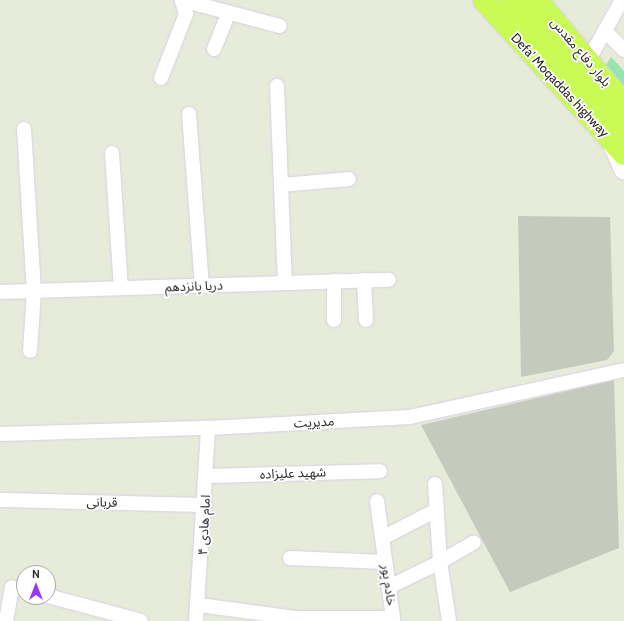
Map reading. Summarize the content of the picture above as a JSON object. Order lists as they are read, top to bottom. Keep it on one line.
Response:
{"streets":{"highway":["بلوار دفاع مقدس","Defa' Moqaddas highway"],"street":["دریا پانزدهم","مدیریت","شهید علیزاده","قربانی","امام هادی ۴","خادم پور"]},"crossings":[["مدیریت","امام هادی ۴"],["شهید علیزاده","امام هادی ۴"],["قربانی","امام هادی ۴"],["امام هادی ۴","خادم پور"]],"north":"top"}
